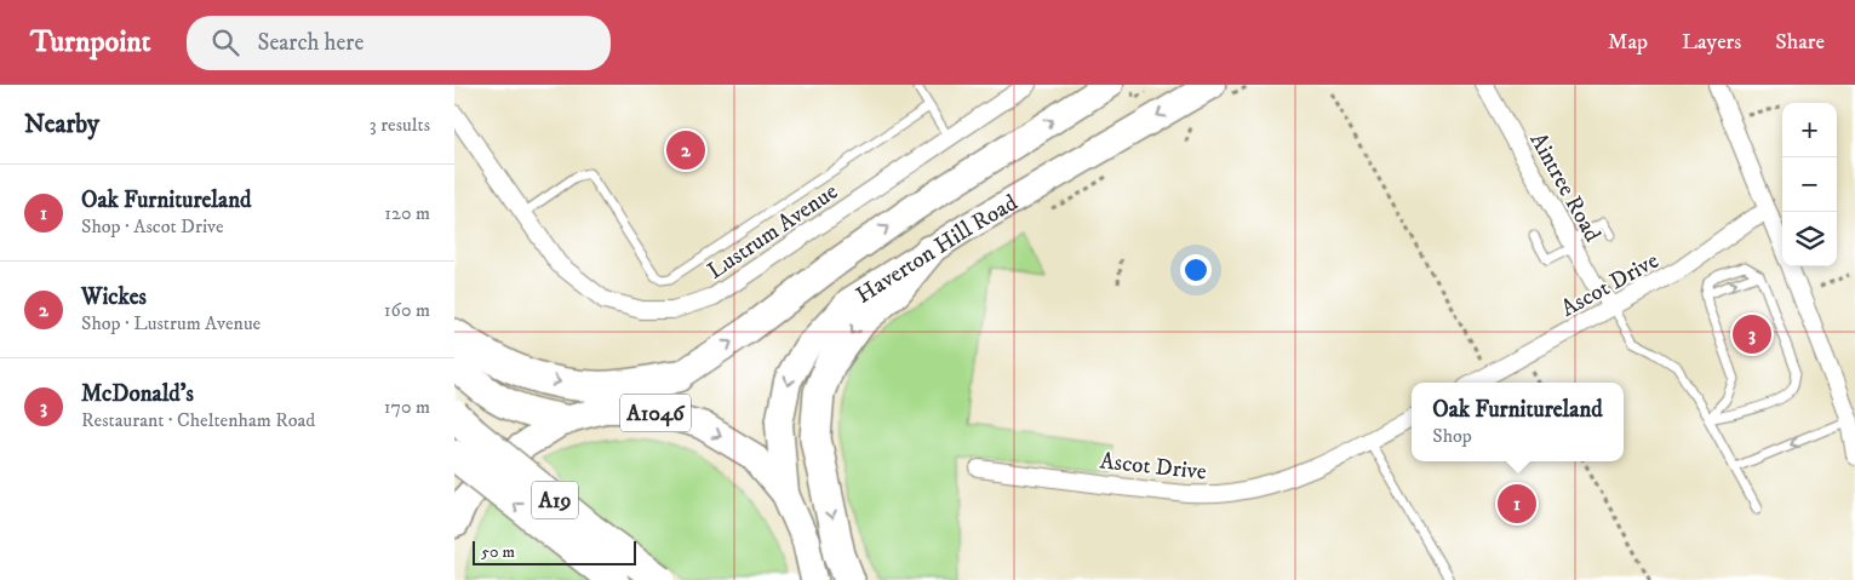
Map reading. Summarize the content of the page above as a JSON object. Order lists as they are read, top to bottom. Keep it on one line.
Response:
{"streets":{"highway":["A1046","A19"],"main road":["Haverton Hill Road"],"street":["Aintree Road","Lustrum Avenue","Ascot Drive"]},"crossings":[["Aintree Road","Ascot Drive"],["Haverton Hill Road","A1046"]],"scale_bar":"50 m","page":{"header":"Turnpoint","search":"Search here","nav":["Map","Layers","Share"],"heading":["Nearby","3 results"],"map_buttons":["+","−"],"pins":["2","3","1"],"list":[{"mark":"1","name":"Oak Furnitureland","note":"Shop · Ascot Drive","value":"120 m"},{"mark":"2","name":"Wickes","note":"Shop · Lustrum Avenue","value":"160 m"},{"mark":"3","name":"McDonald's","note":"Restaurant · Cheltenham Road","value":"170 m"}],"popup":["Oak Furnitureland","Shop"],"scale":"50 m"}}
